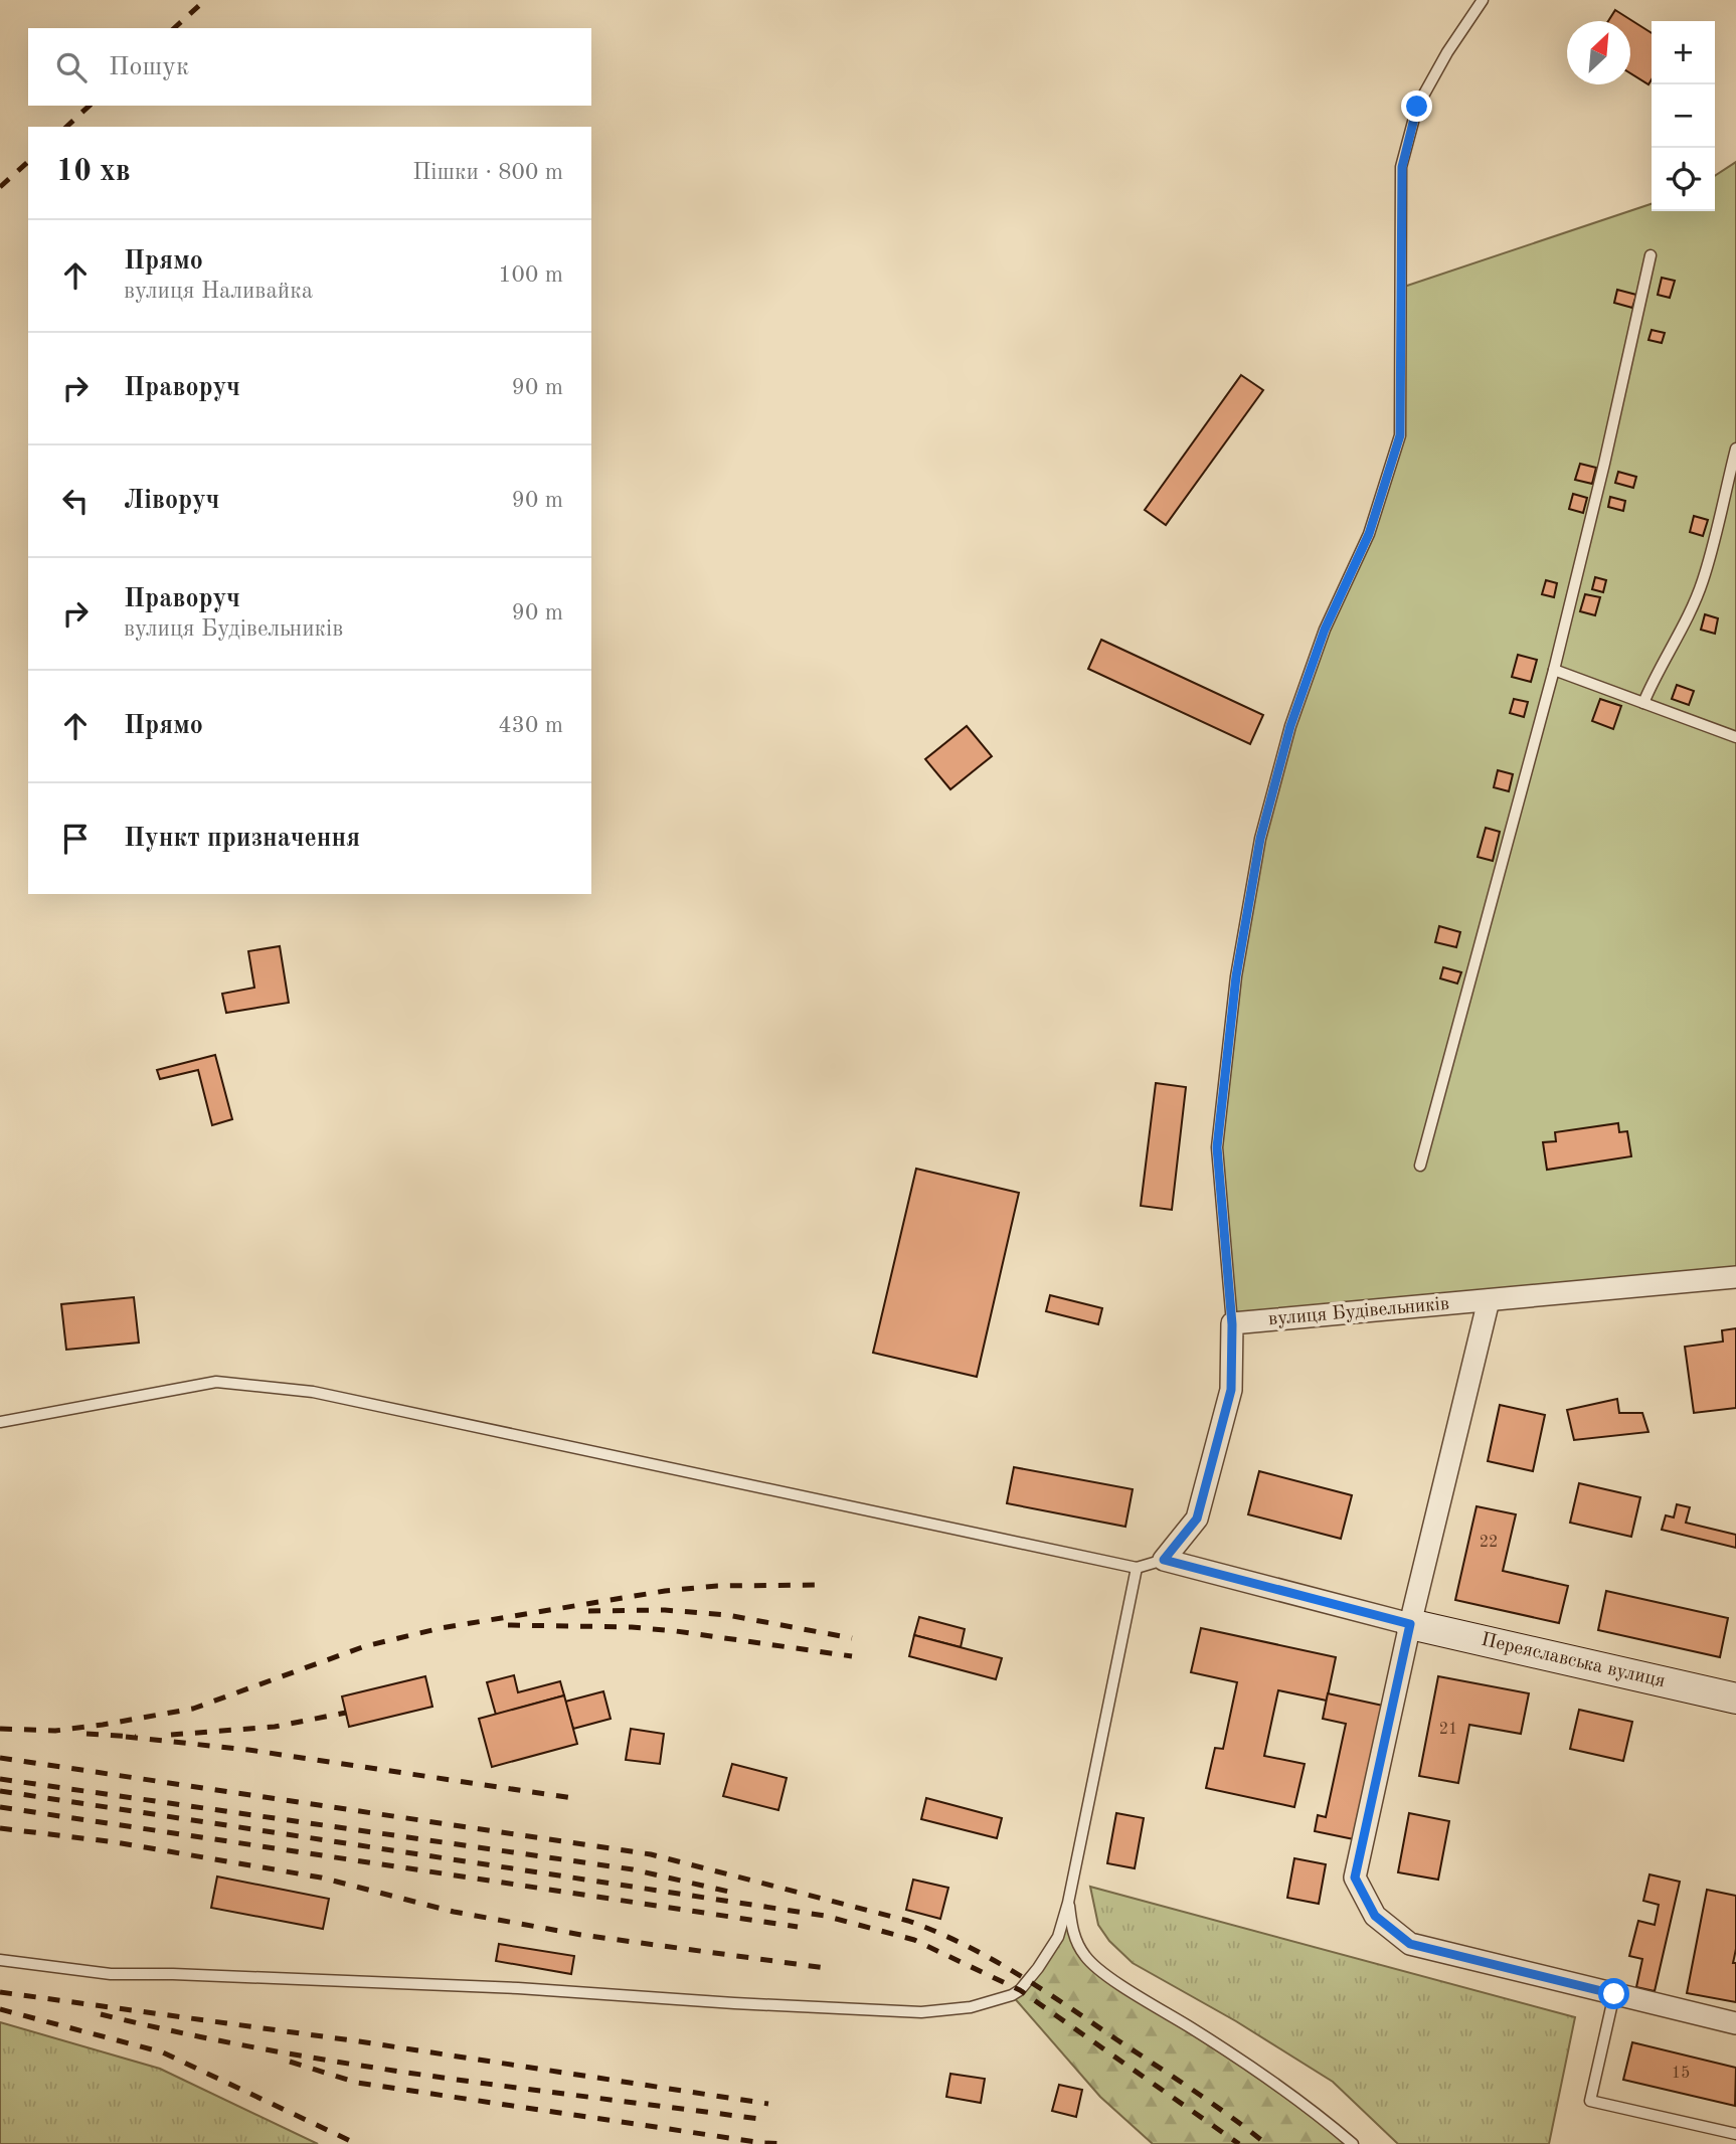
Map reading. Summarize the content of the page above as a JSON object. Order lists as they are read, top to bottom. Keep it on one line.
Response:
{"streets":{"street":["вулиця Будівельників","Переяславська вулиця"]},"house_numbers":["22","21","15"],"north":"top right","page":{"map_buttons":["+","−"],"search":"Пошук","heading":["10 хв","Пішки · 800 m"],"list":[["Прямо","вулиця Наливайка","100 m"],["Праворуч","90 m"],["Ліворуч","90 m"],["Праворуч","вулиця Будівельників","90 m"],["Прямо","430 m"],"Пункт призначення"]}}
